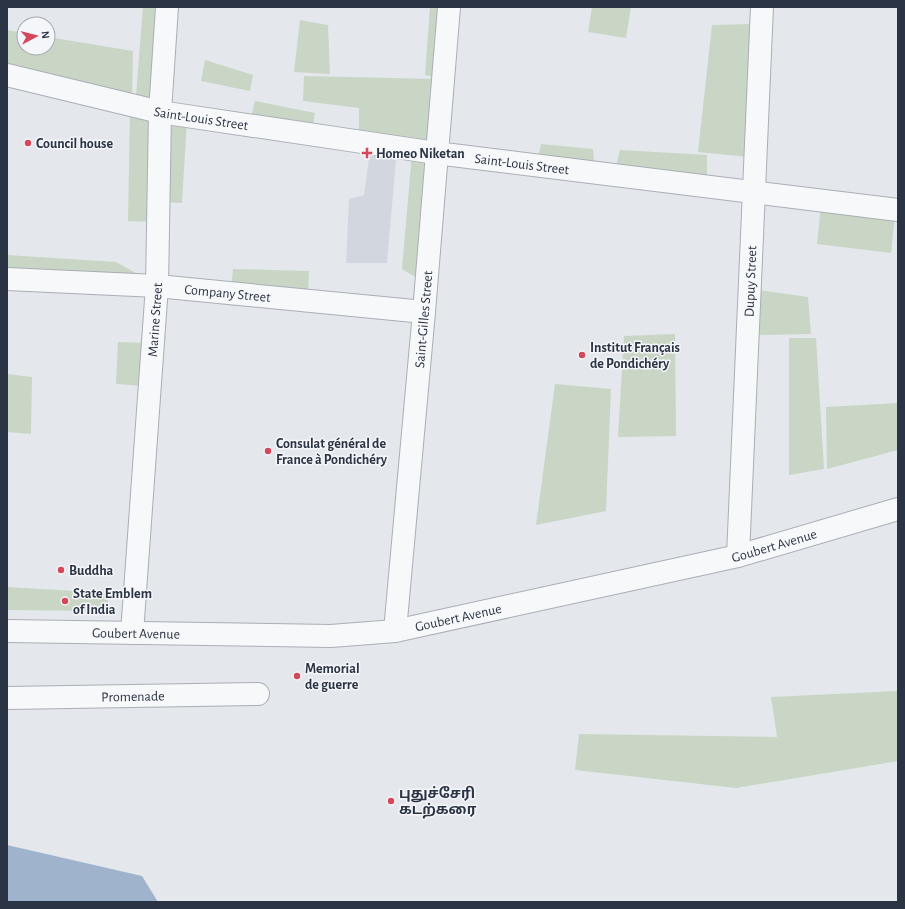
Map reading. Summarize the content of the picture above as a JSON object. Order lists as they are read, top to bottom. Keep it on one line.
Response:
{"streets":{"street":["Saint-Louis Street","Dupuy Street","Company Street","Saint-Gilles Street","Marine Street","Goubert Avenue","Promenade"]},"crossings":[["Saint-Louis Street","Dupuy Street"],["Saint-Louis Street","Saint-Gilles Street"],["Saint-Louis Street","Marine Street"],["Dupuy Street","Goubert Avenue"],["Company Street","Saint-Gilles Street"],["Company Street","Marine Street"],["Saint-Gilles Street","Goubert Avenue"],["Marine Street","Goubert Avenue"]],"places":{"other":["Council house","Institut Français de Pondichéry","Consulat général de France à Pondichéry","Buddha","State Emblem of India","Memorial de guerre","புதுச்சேரி கடற்கரை"],"health":["Homeo Niketan"]},"north":"right"}
